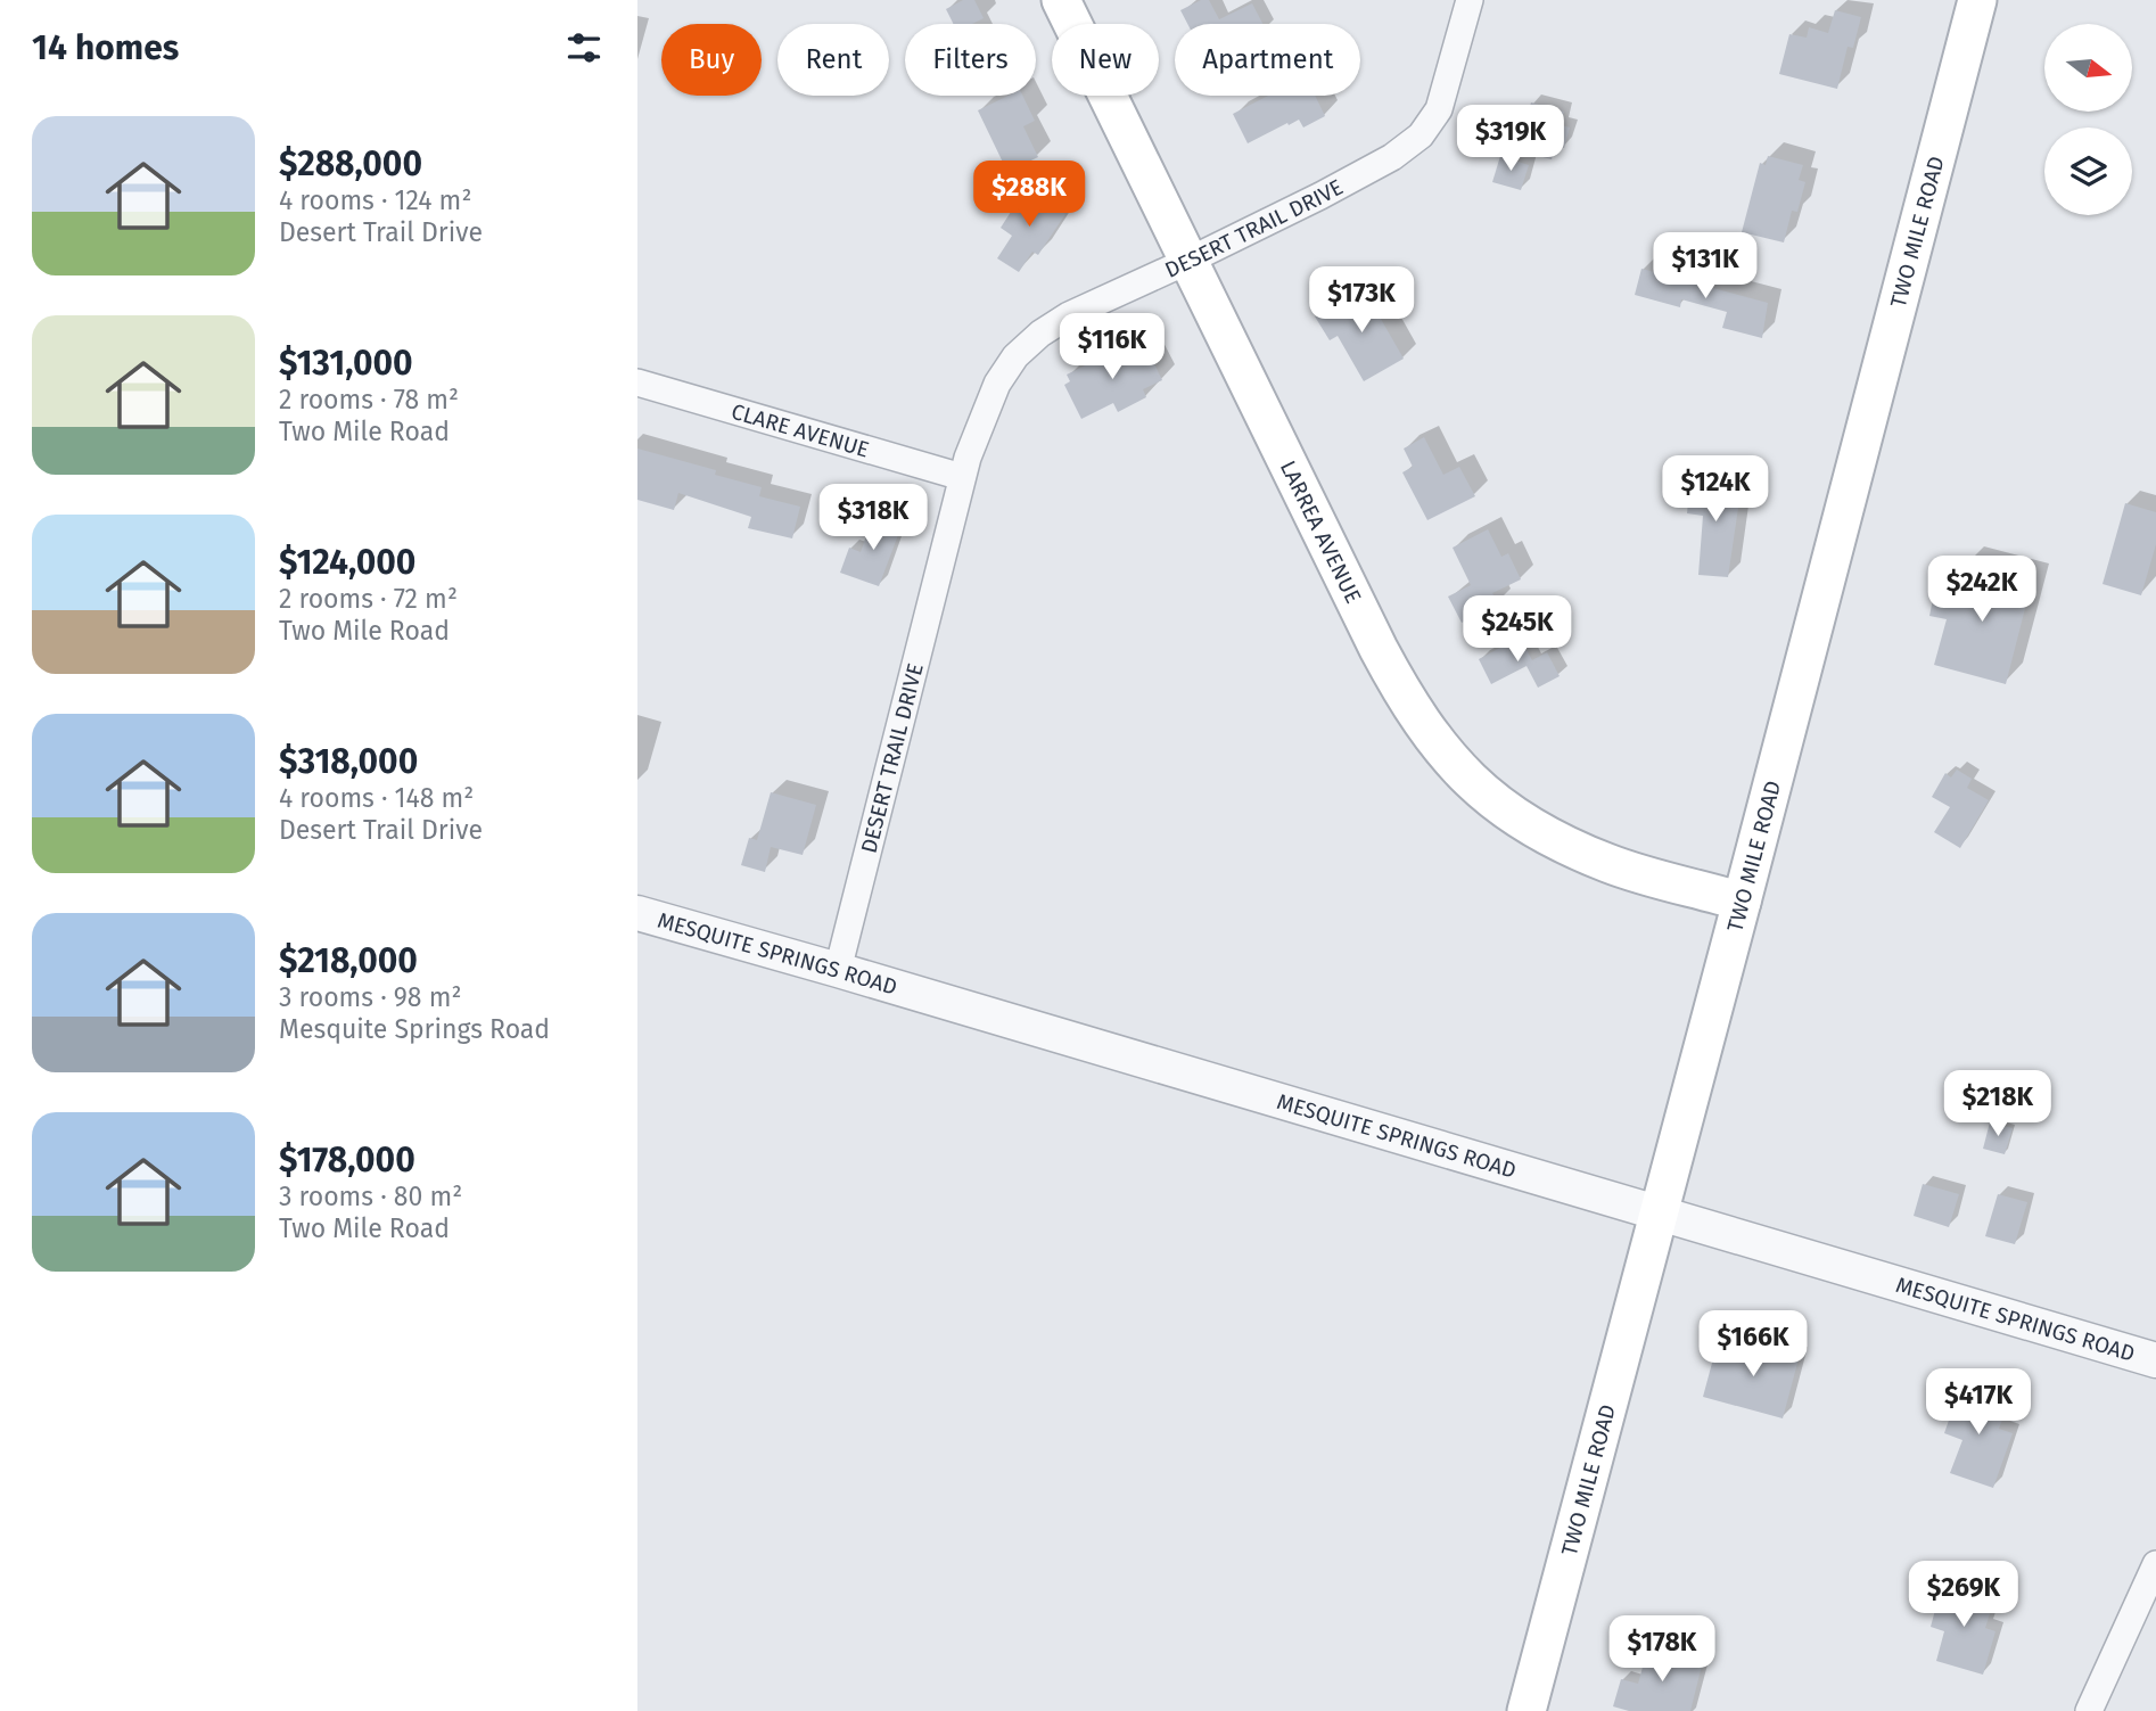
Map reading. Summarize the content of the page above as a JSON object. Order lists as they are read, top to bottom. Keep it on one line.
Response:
{"streets":{"main road":["TWO MILE ROAD","LARREA AVENUE"],"street":["DESERT TRAIL DRIVE","CLARE AVENUE","MESQUITE SPRINGS ROAD"]},"crossings":[["DESERT TRAIL DRIVE","CLARE AVENUE"],["DESERT TRAIL DRIVE","LARREA AVENUE"],["DESERT TRAIL DRIVE","MESQUITE SPRINGS ROAD"],["TWO MILE ROAD","LARREA AVENUE"],["TWO MILE ROAD","MESQUITE SPRINGS ROAD"]],"north":"right","page":{"heading":"14 homes","chip":["Buy","Rent","Filters","New","Apartment"],"list":[{"name":"$288,000","note":"4 rooms · 124 m² · Desert Trail Drive"},{"name":"$131,000","note":"2 rooms · 78 m² · Two Mile Road"},{"name":"$124,000","note":"2 rooms · 72 m² · Two Mile Road"},{"name":"$318,000","note":"4 rooms · 148 m² · Desert Trail Drive"},{"name":"$218,000","note":"3 rooms · 98 m² · Mesquite Springs Road"},{"name":"$178,000","note":"3 rooms · 80 m² · Two Mile Road"}],"price":["$319K","$288K","$131K","$173K","$116K","$124K","$318K","$242K","$245K","$218K","$166K","$417K","$269K","$178K"]}}
